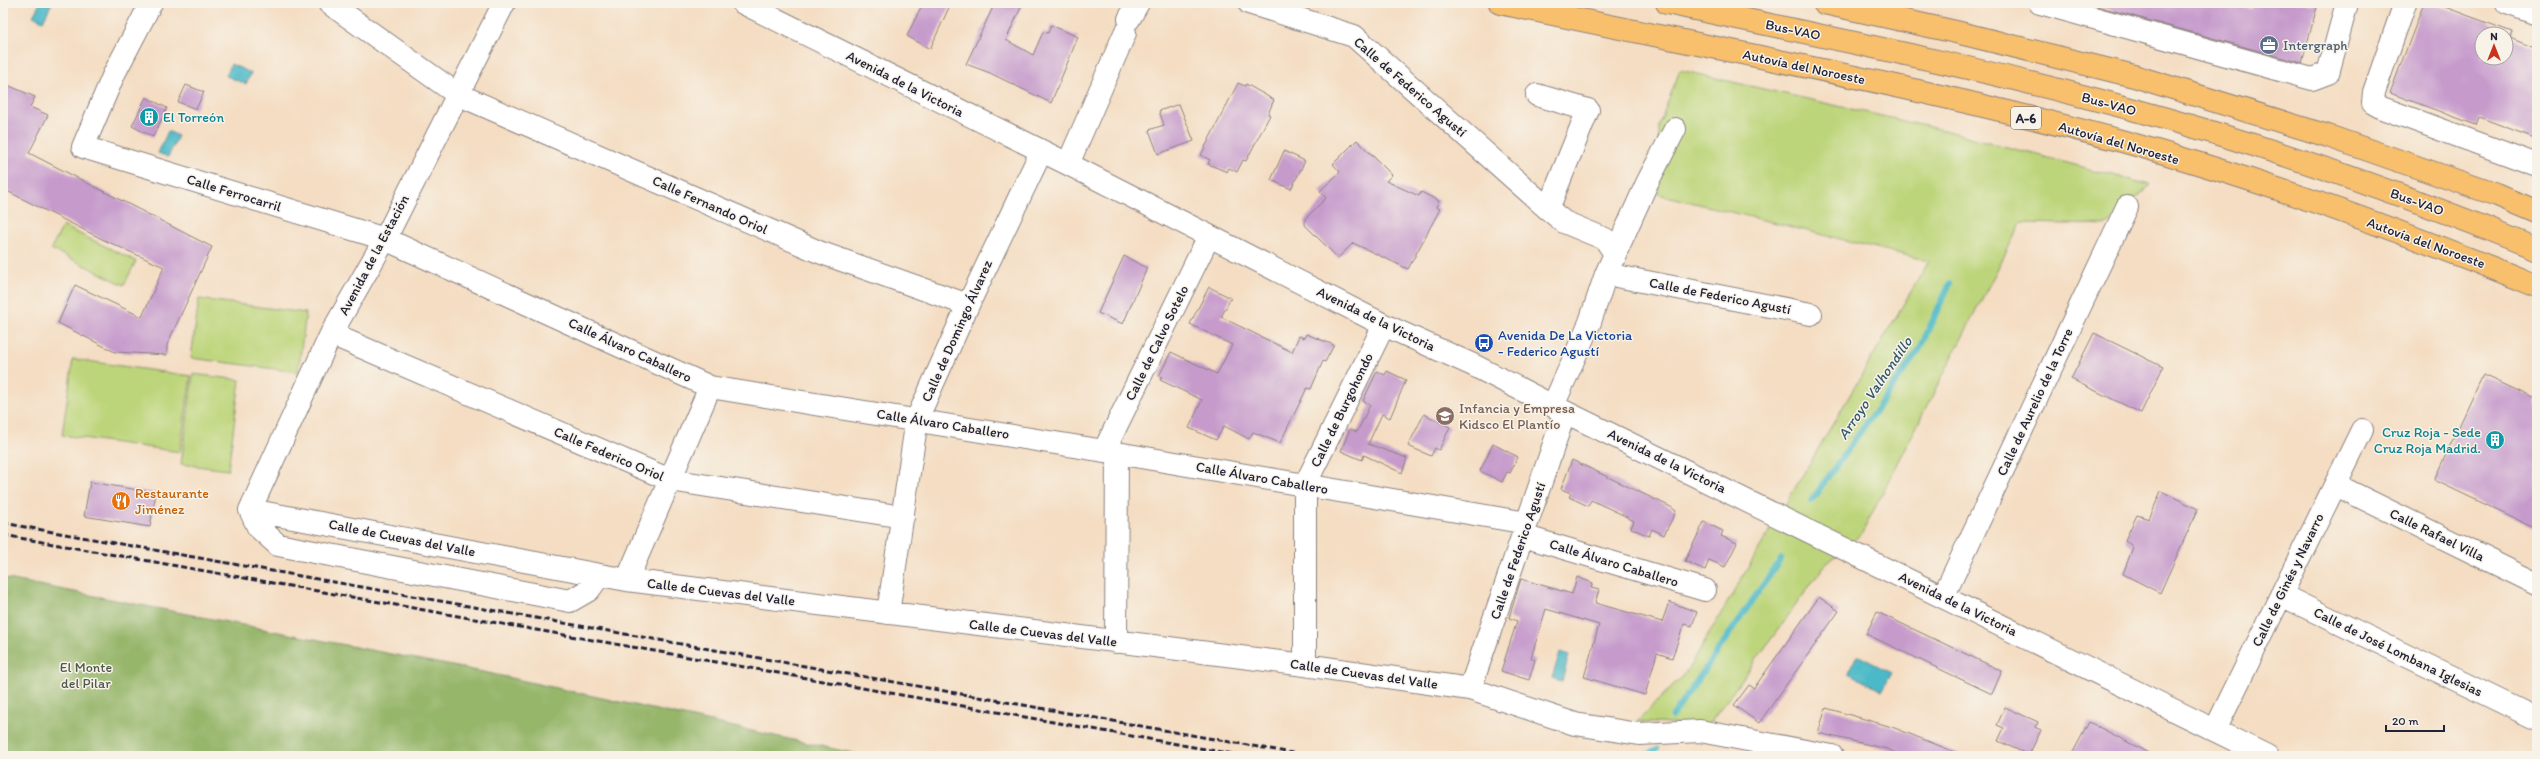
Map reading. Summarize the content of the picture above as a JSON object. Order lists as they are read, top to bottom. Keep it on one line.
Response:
{"streets":{"highway":["Bus-VAO","Autovía del Noroeste","A-6"],"street":["Avenida de la Victoria","Calle de Federico Agustí","Calle Ferrocarril","Calle Fernando Oriol","Avenida de la Estación","Calle de Domingo Álvarez","Calle de Calvo Sotelo","Calle Álvaro Caballero","Calle de Aurelio de la Torre","Calle de Burgohondo","Calle Federico Oriol","Calle Rafael Villa","Calle de Cuevas del Valle","Calle de Ginés y Navarro","Calle de José Lombana Iglesias"]},"crossings":[["Avenida de la Victoria","Calle de Federico Agustí"],["Avenida de la Victoria","Calle de Domingo Álvarez"],["Avenida de la Victoria","Calle de Calvo Sotelo"],["Avenida de la Victoria","Calle de Aurelio de la Torre"],["Avenida de la Victoria","Calle de Burgohondo"],["Avenida de la Victoria","Calle de Ginés y Navarro"],["Calle de Federico Agustí","Calle Álvaro Caballero"],["Calle de Federico Agustí","Calle de Cuevas del Valle"],["Calle Ferrocarril","Avenida de la Estación"],["Calle Ferrocarril","Calle Álvaro Caballero"],["Calle Fernando Oriol","Avenida de la Estación"],["Calle Fernando Oriol","Calle de Domingo Álvarez"],["Avenida de la Estación","Calle Álvaro Caballero"],["Avenida de la Estación","Calle Federico Oriol"],["Avenida de la Estación","Calle de Cuevas del Valle"],["Calle de Domingo Álvarez","Calle Álvaro Caballero"],["Calle de Domingo Álvarez","Calle Federico Oriol"],["Calle de Domingo Álvarez","Calle de Cuevas del Valle"],["Calle de Calvo Sotelo","Calle Álvaro Caballero"],["Calle de Calvo Sotelo","Calle de Cuevas del Valle"],["Calle Álvaro Caballero","Calle de Burgohondo"],["Calle de Burgohondo","Calle de Cuevas del Valle"],["Calle Rafael Villa","Calle de Ginés y Navarro"],["Calle de Ginés y Navarro","Calle de José Lombana Iglesias"]],"water":["Arroyo Valhondillo"],"parks":["El Monte del Pilar"],"places":{"office":["Intergraph"],"building":["El Torreón","Cruz Roja - Sede Cruz Roja Madrid."],"bus stop":["Avenida De La Victoria - Federico Agustí"],"school or university":["Infancia y Empresa Kidsco El Plantío"],"restaurant":["Restaurante Jiménez"]},"scale_bar":"20 m","north":"top"}
